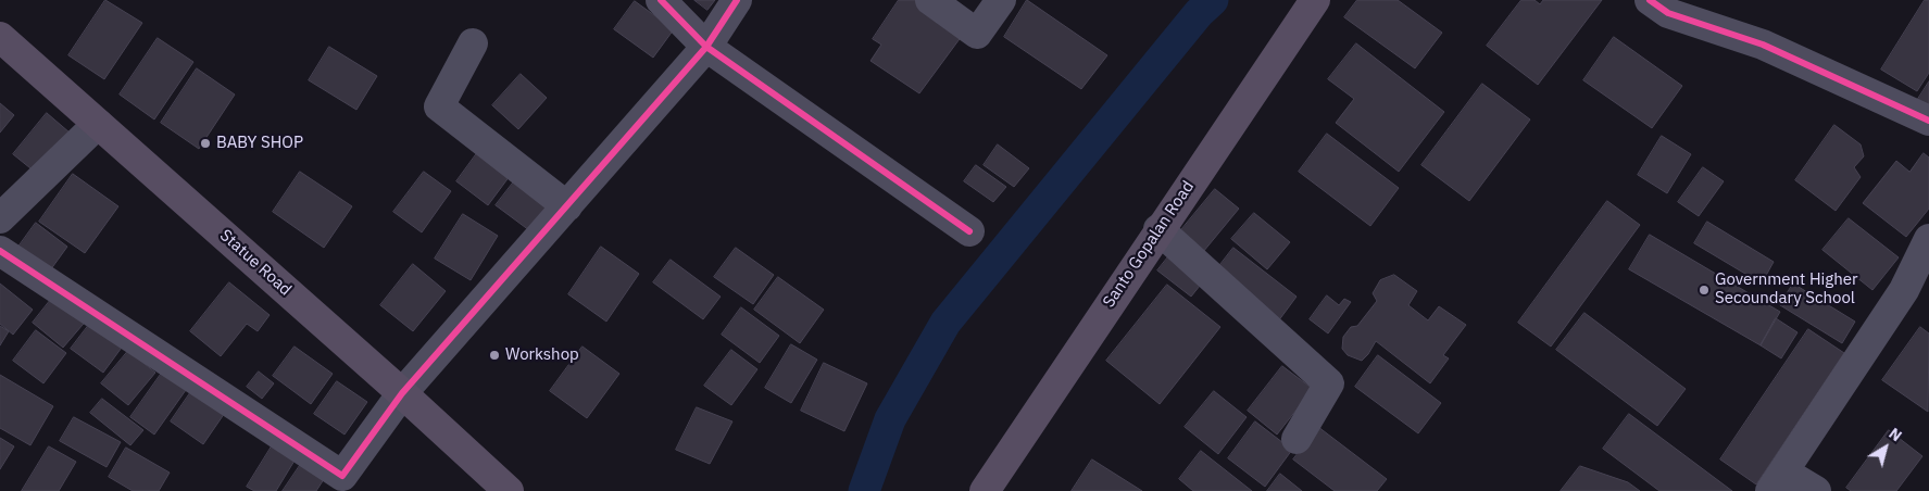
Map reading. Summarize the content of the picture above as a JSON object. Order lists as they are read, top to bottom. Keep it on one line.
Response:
{"streets":{"main road":["Santo Gopalan Road","Statue Road"]},"places":["BABY SHOP","Government Higher Secoundary School","Workshop"],"north":"top right"}
